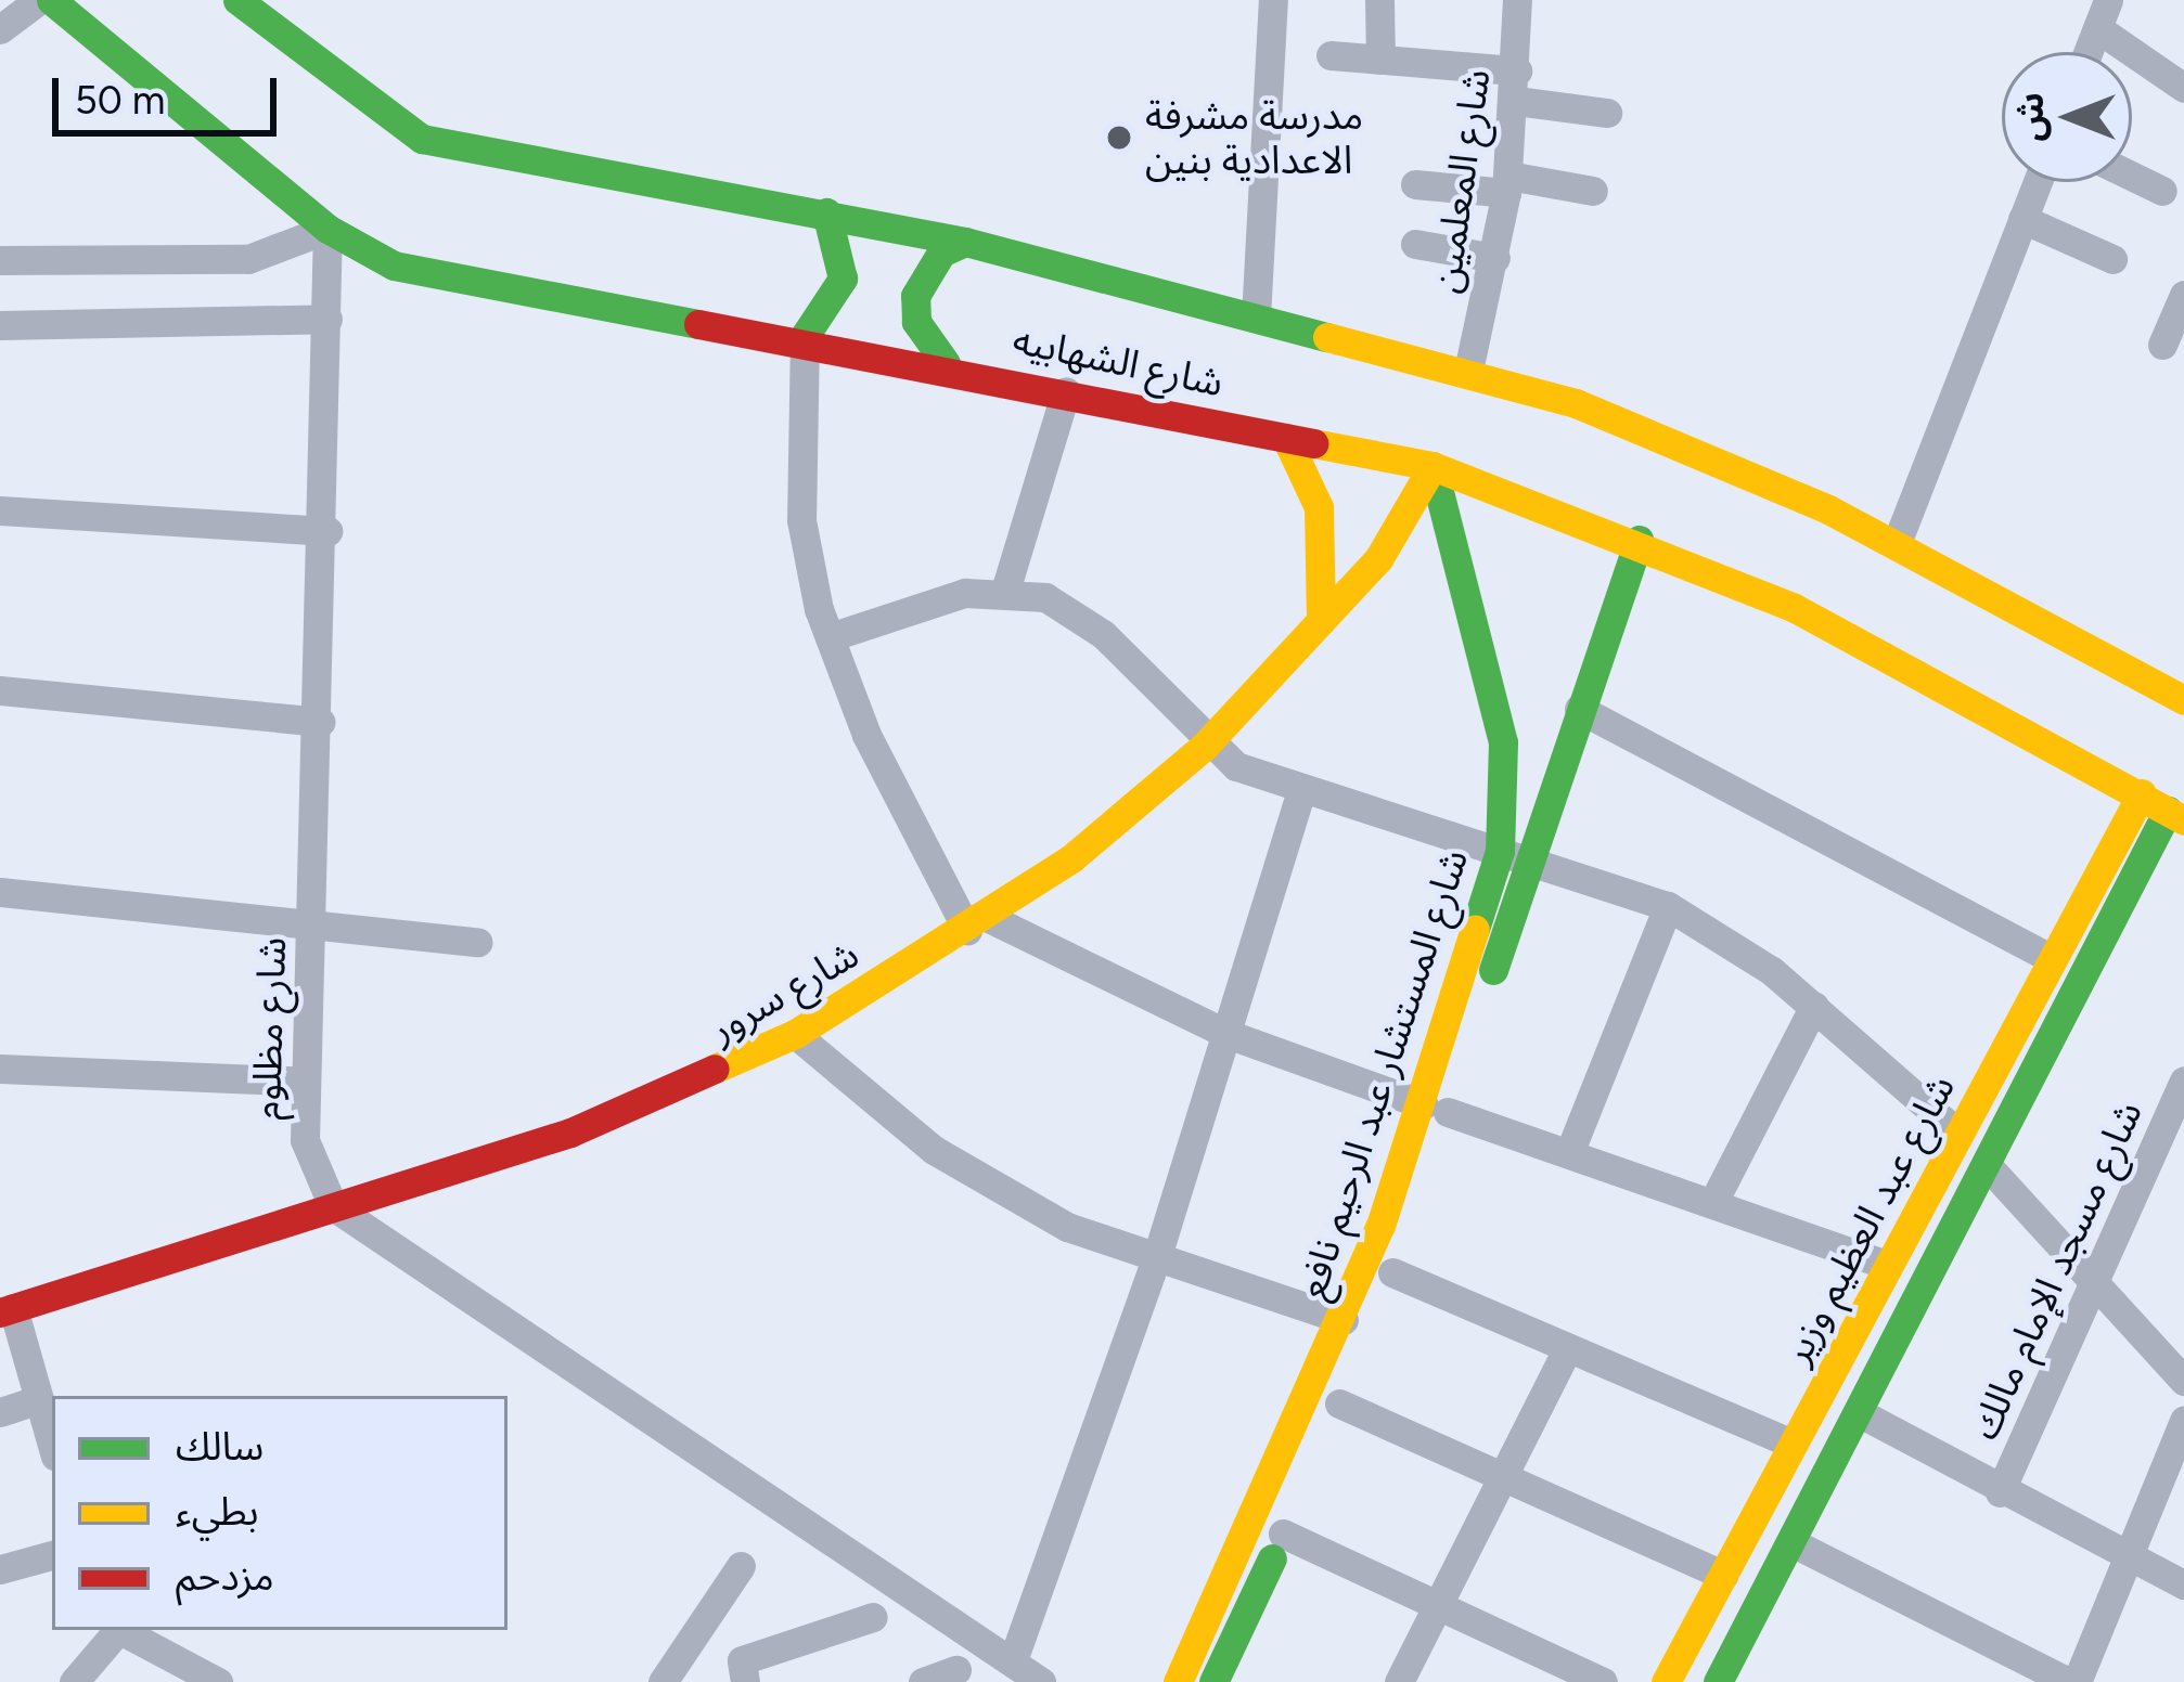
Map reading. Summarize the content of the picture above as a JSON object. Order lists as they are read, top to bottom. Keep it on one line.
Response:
{"streets":{"main road":["شارع الشهابيه","شارع سرور","شارع المستشار عبد الرحيم نافع","شارع عبد العظيم وزير"],"street":["شارع المعلمين","شارع مظلوم","شارع مسجد الإمام مالك"]},"crossings":[["شارع المعلمين","شارع الشهابيه"],["شارع الشهابيه","شارع سرور"],["شارع الشهابيه","شارع مظلوم"],["شارع الشهابيه","شارع المستشار عبد الرحيم نافع"],["شارع الشهابيه","شارع عبد العظيم وزير"],["شارع سرور","شارع مظلوم"],["شارع سرور","شارع المستشار عبد الرحيم نافع"]],"places":["مدرسة مشرفة الاعدادية بنين"],"legend":["سالك","بطيء","مزدحم"],"scale_bar":"50 m","north":"left"}
